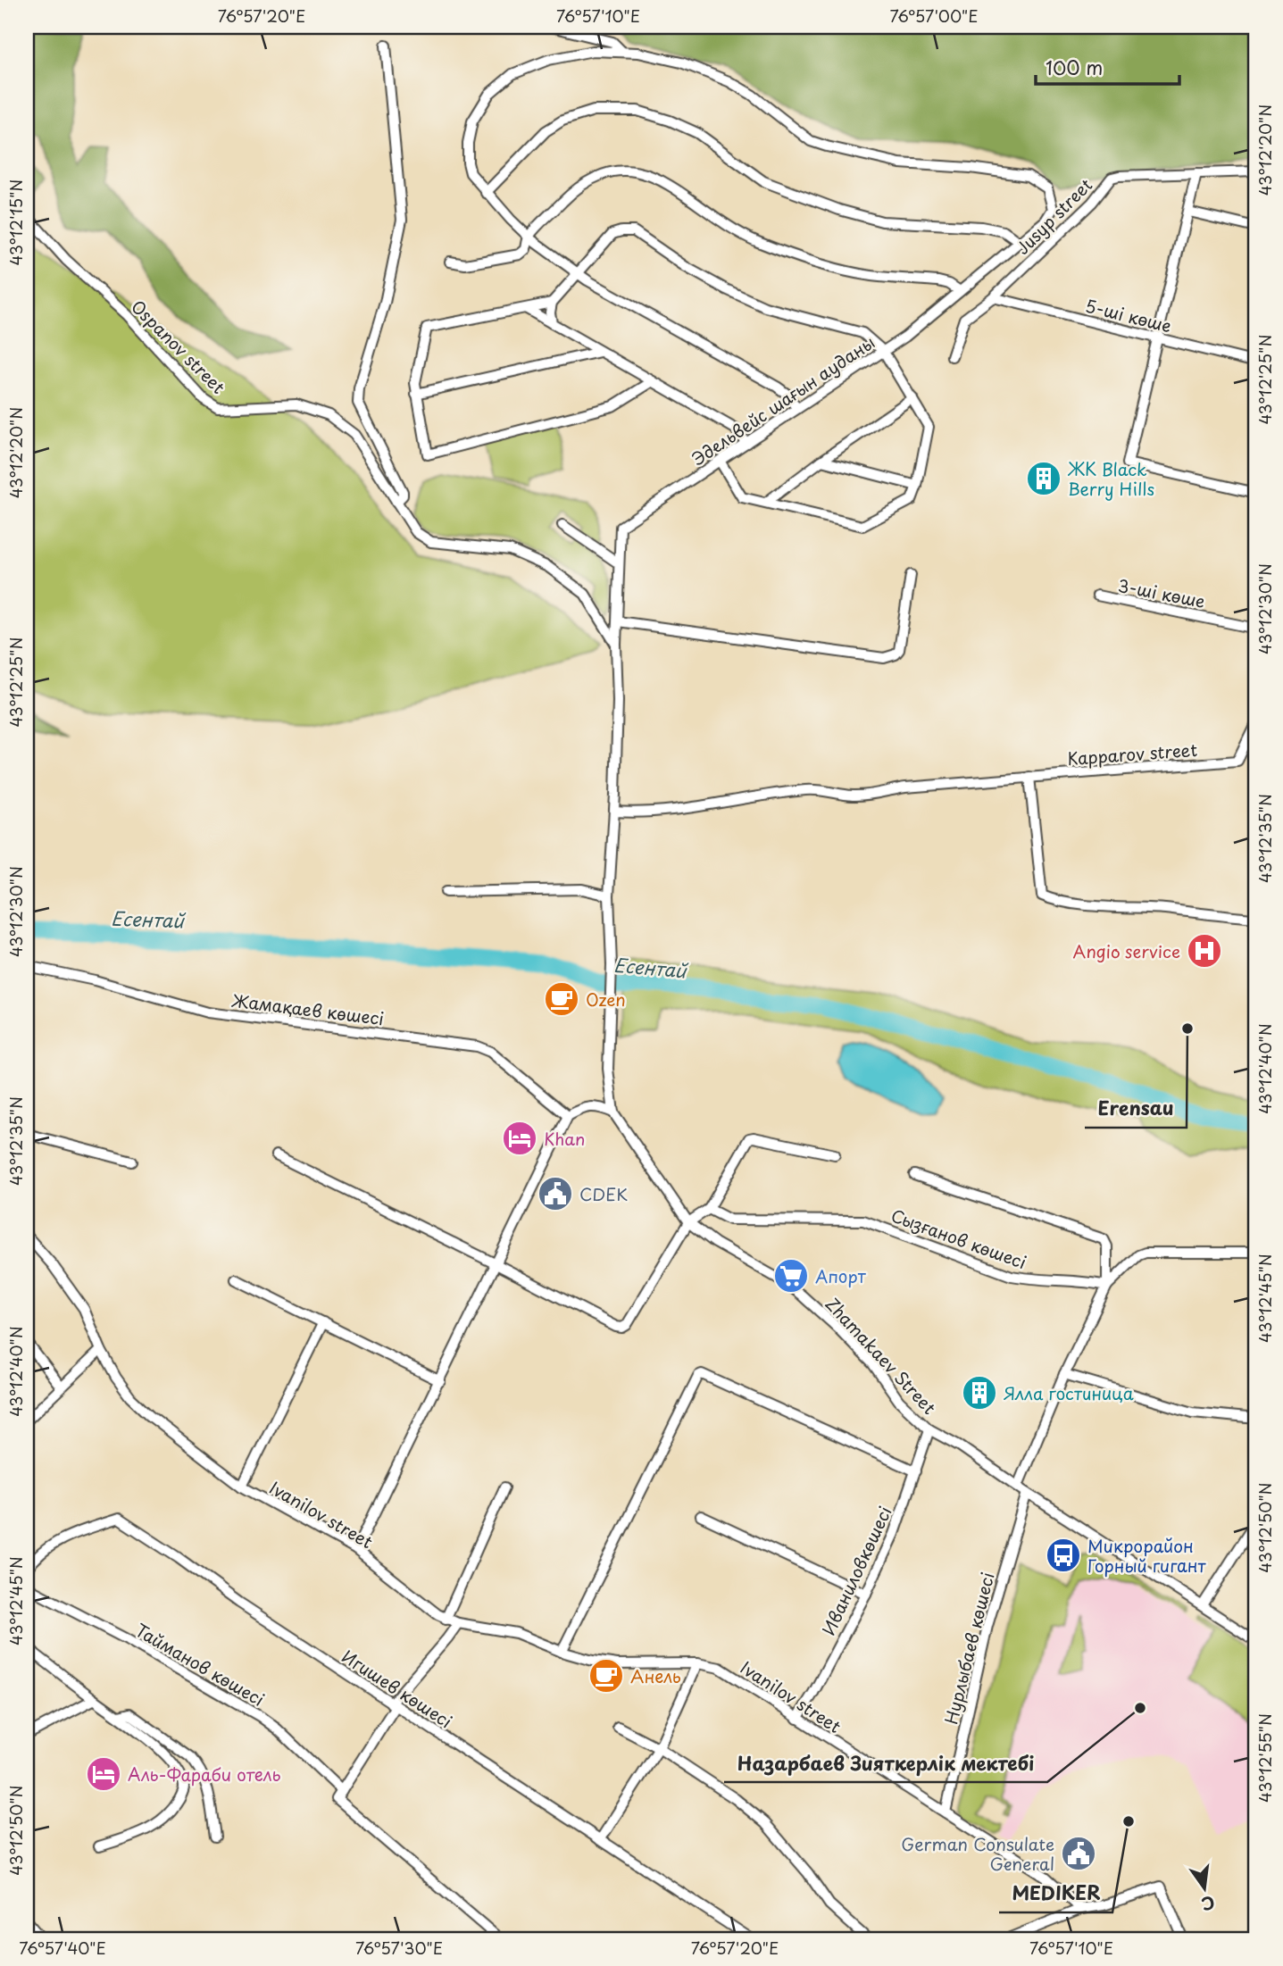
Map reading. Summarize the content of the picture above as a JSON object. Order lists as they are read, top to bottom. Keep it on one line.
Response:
{"streets":{"street":["Jusyp street","5-ші көше","Ospanov street","Эдельвейс шағын ауданы","3-ші көше","Kapparov street","Жамақаев көшесі","Сызғанов көшесі","Zhamakaev Street","Ivanilov street","Иваниловкөшесі","Нурлыбаев көшесі","Тайманов көшесі","Игишев көшесі"]},"crossings":[["Jusyp street","5-ші көше"],["Zhamakaev Street","Иваниловкөшесі"],["Zhamakaev Street","Нурлыбаев көшесі"],["Ivanilov street","Иваниловкөшесі"],["Ivanilov street","Нурлыбаев көшесі"]],"water":["Есентай"],"places":{"building":["ЖК Black Berry Hills","Ялла гостиница"],"hospital":["Angio service"],"cafe":["Ozen","Анель"],"other":["Erensau","Назарбаев Зияткерлік мектебі","MEDIKER"],"hotel":["Khan","Аль-Фараби отель"],"public building":["CDEK","German Consulate General"],"supermarket":["Апорт"],"bus stop":["Микрорайон Горный гигант"]},"scale_bar":"100 m","north":"bottom","coordinates":["76°57'20\"E","76°57'10\"E","76°57'00\"E","43°12'20\"N","43°12'15\"N","43°12'25\"N","43°12'30\"N","43°12'35\"N","43°12'40\"N","43°12'45\"N","43°12'50\"N","43°12'55\"N","76°57'40\"E","76°57'30\"E"]}
